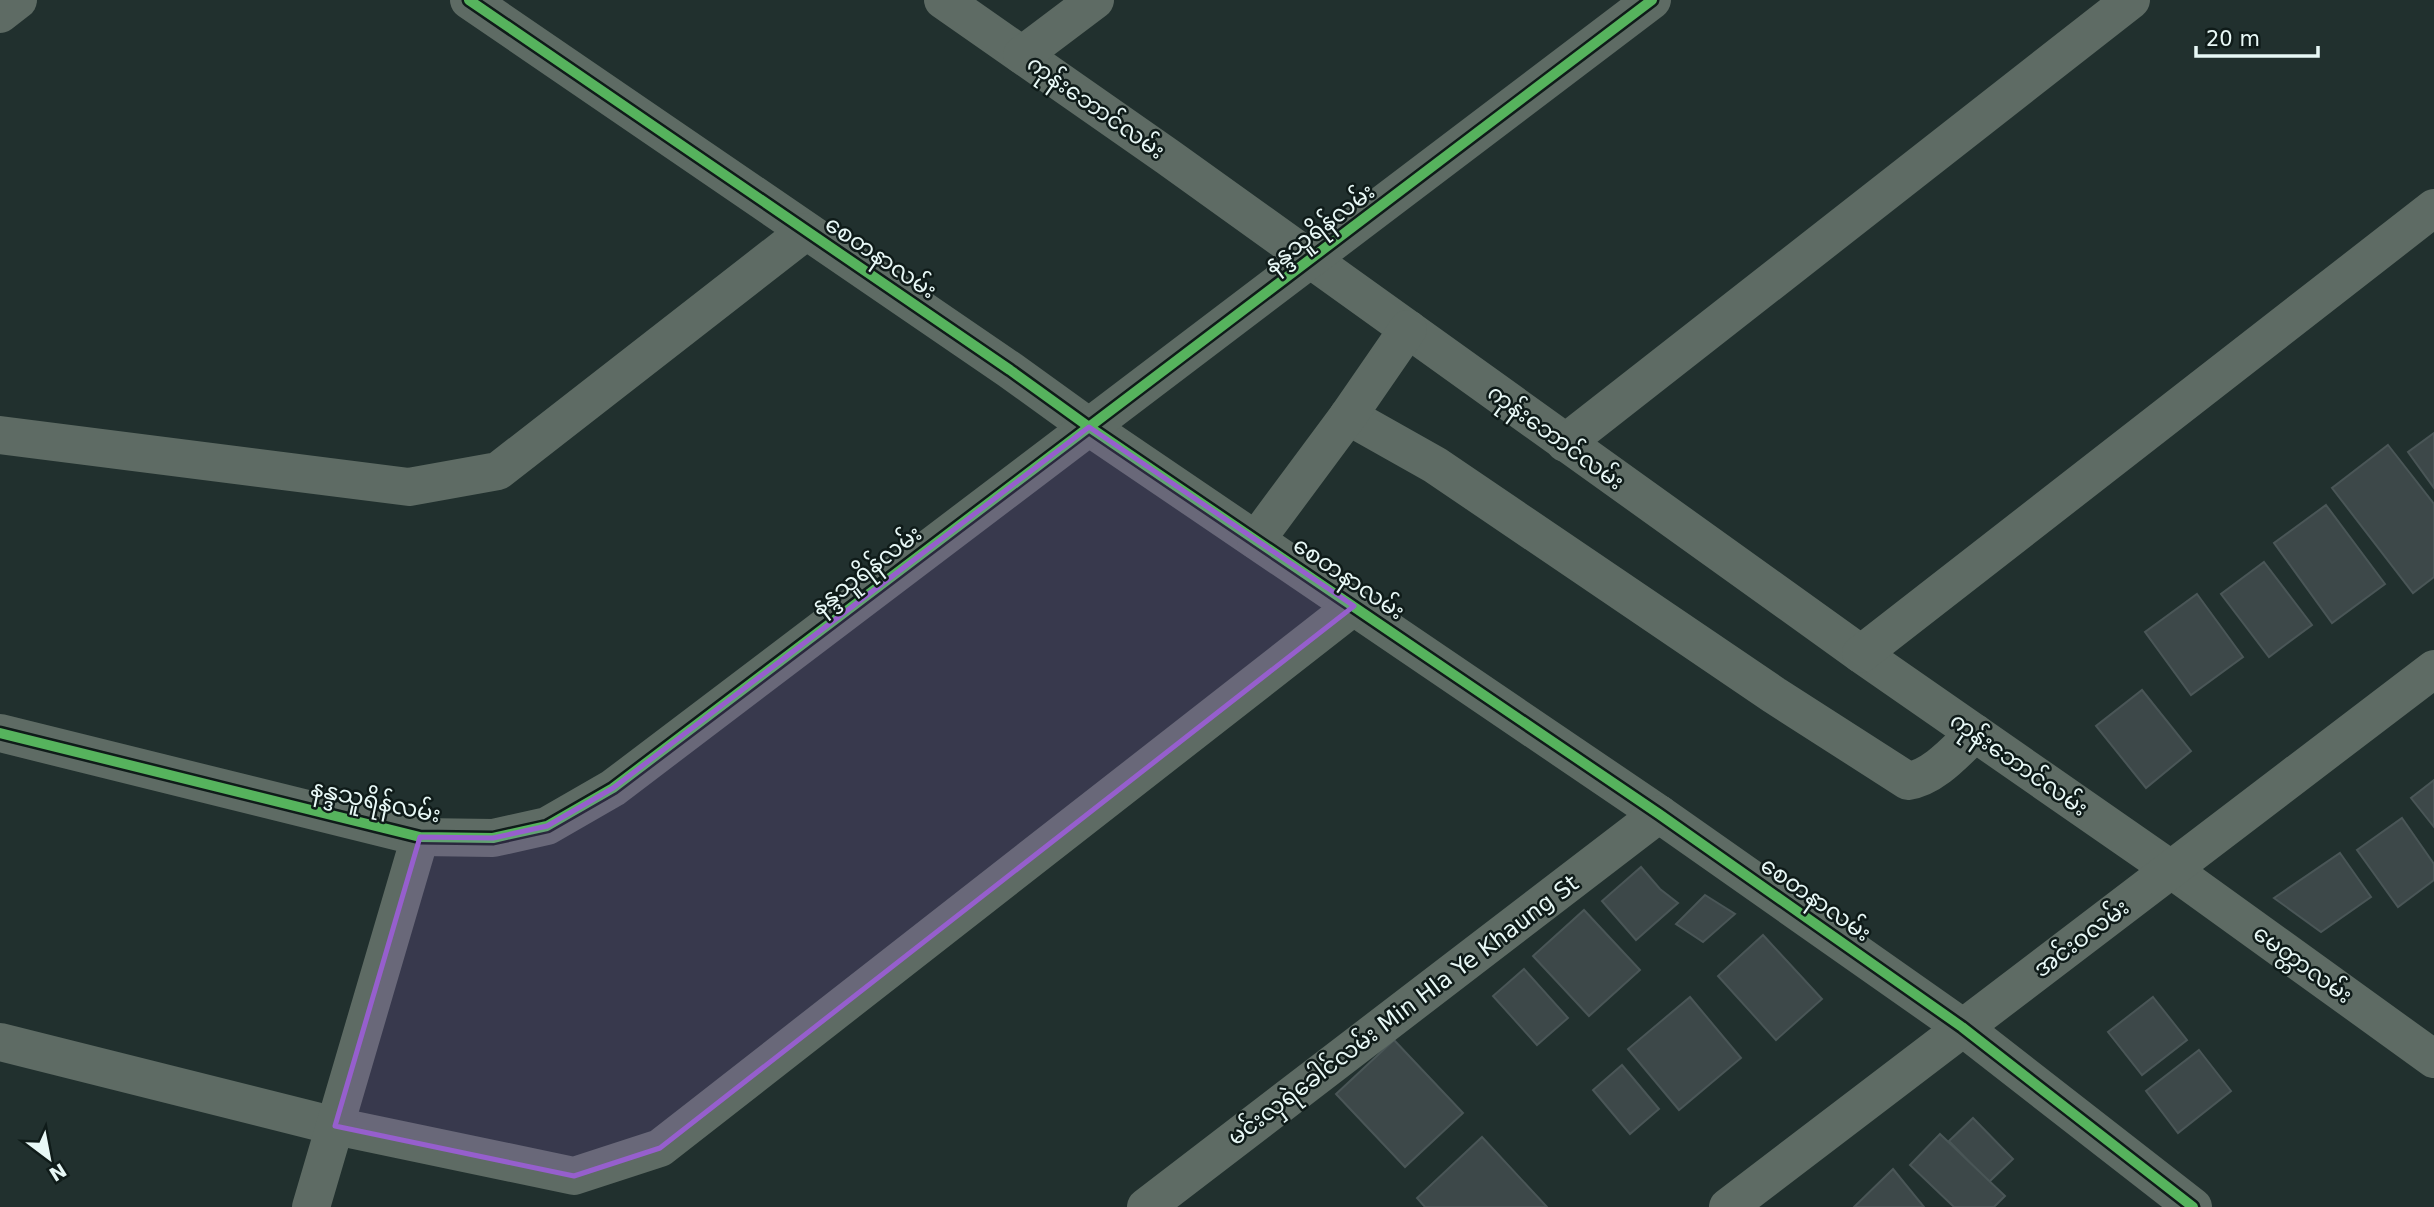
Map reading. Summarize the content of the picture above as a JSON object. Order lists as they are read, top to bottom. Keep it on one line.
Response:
{"streets":{"street":["ကုန်းဘောင်လမ်း","နန္ဒသူရိန်လမ်း","စေတနာလမ်း","အင်းဝလမ်း","မေတ္တာလမ်း","မင်းလှရဲခေါင်လမ်း Min Hla Ye Khaung St"]},"crossings":[["ကုန်းဘောင်လမ်း","နန္ဒသူရိန်လမ်း"],["ကုန်းဘောင်လမ်း","အင်းဝလမ်း"],["ကုန်းဘောင်လမ်း","မေတ္တာလမ်း"],["နန္ဒသူရိန်လမ်း","စေတနာလမ်း"],["စေတနာလမ်း","အင်းဝလမ်း"],["စေတနာလမ်း","မင်းလှရဲခေါင်လမ်း Min Hla Ye Khaung St"],["အင်းဝလမ်း","မေတ္တာလမ်း"]],"scale_bar":"20 m","north":"bottom right"}
